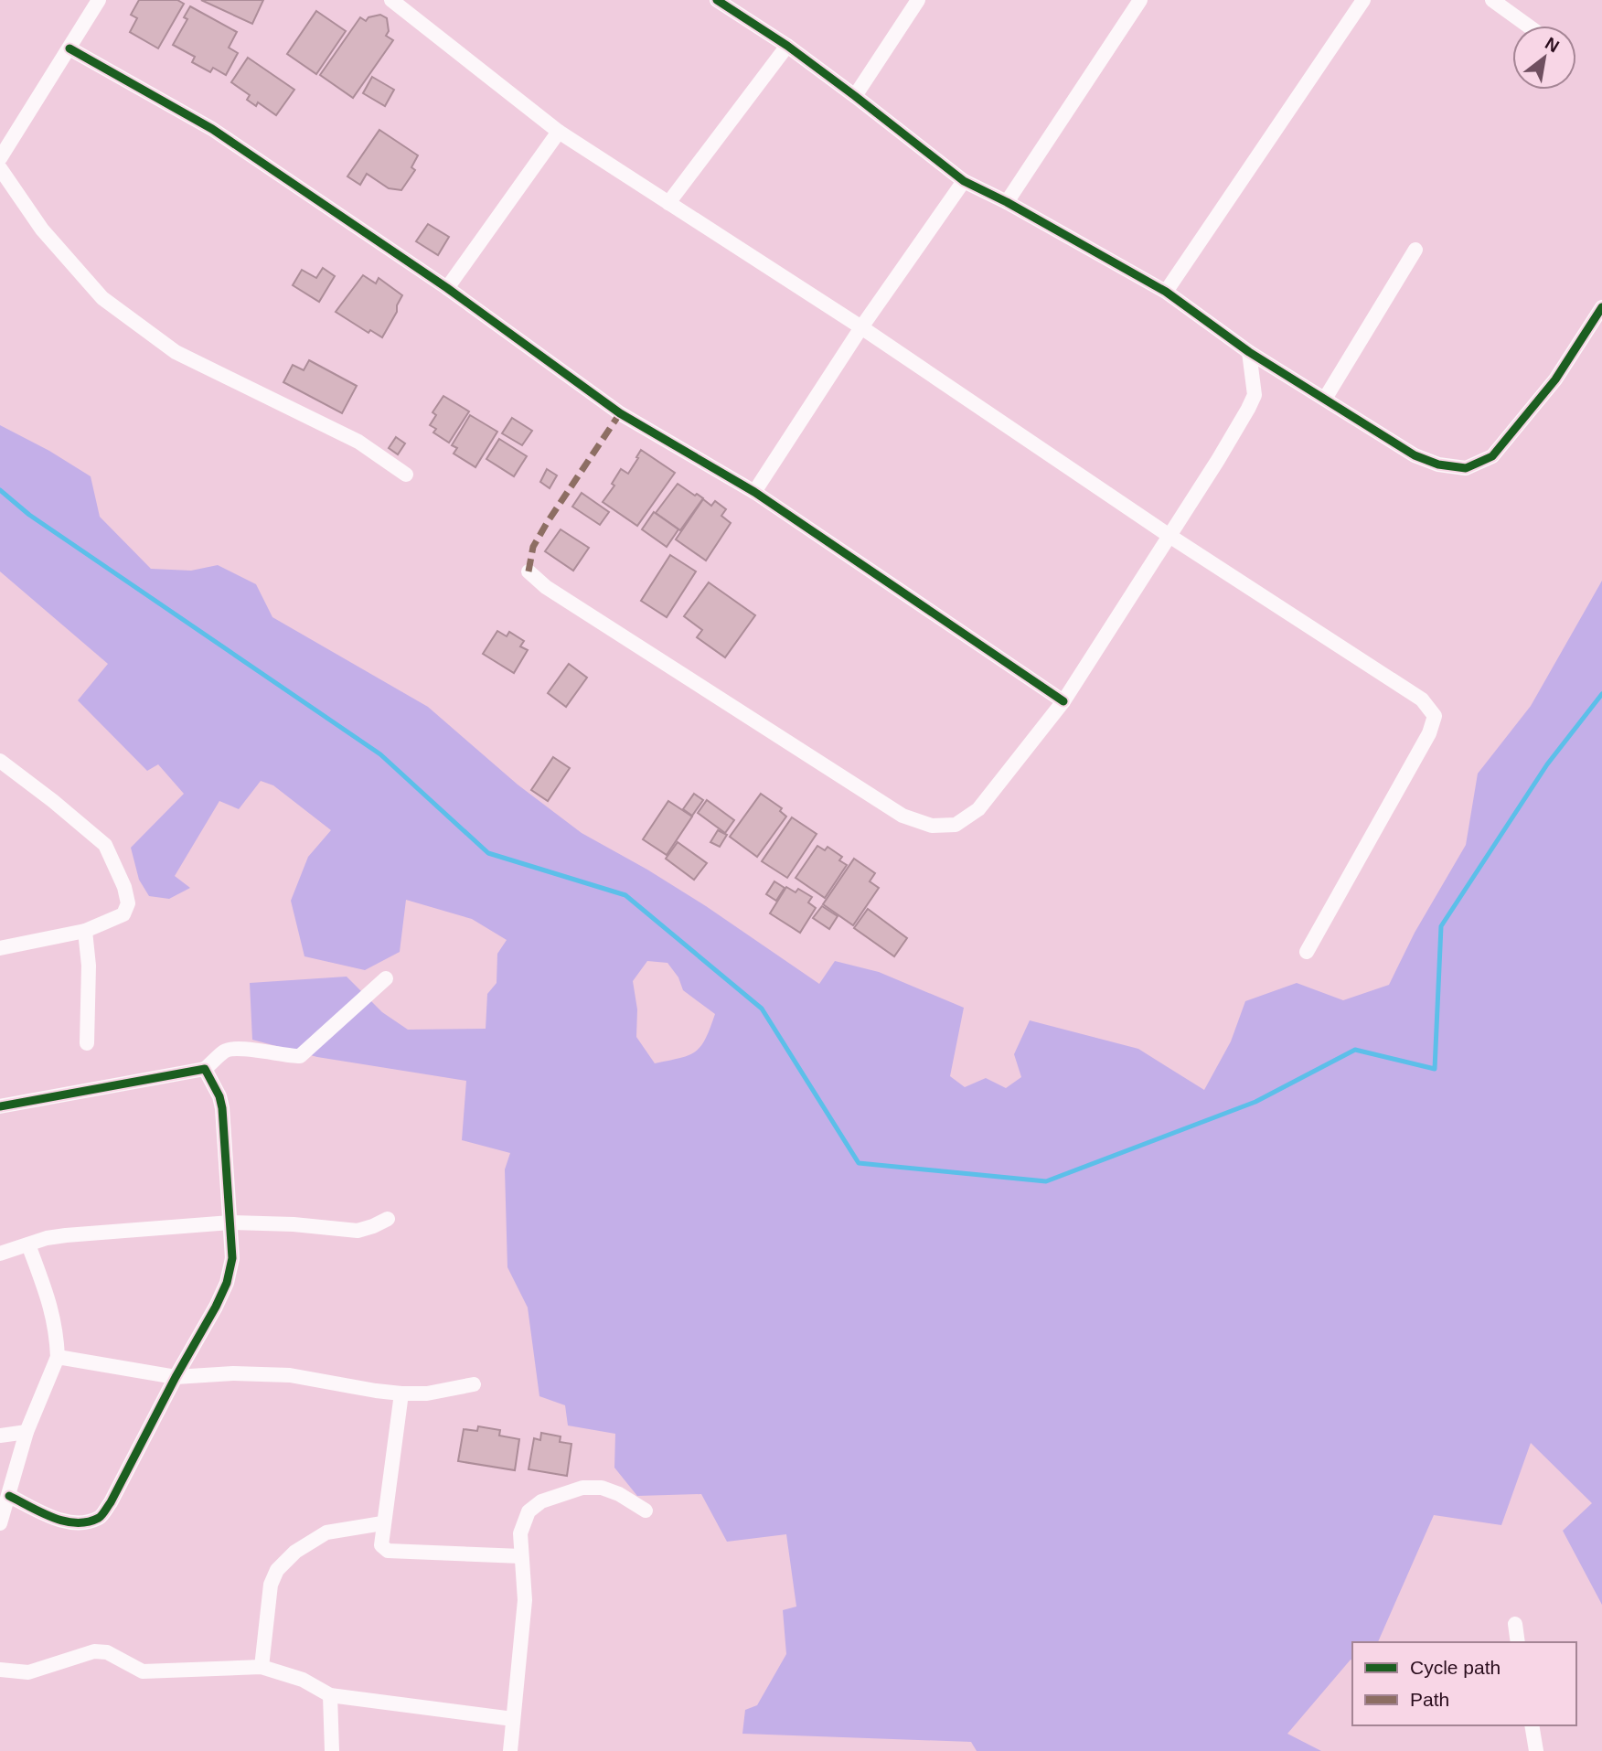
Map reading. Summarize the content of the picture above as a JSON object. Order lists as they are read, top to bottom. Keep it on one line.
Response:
{"legend":["Cycle path","Path"],"north":"top right"}
